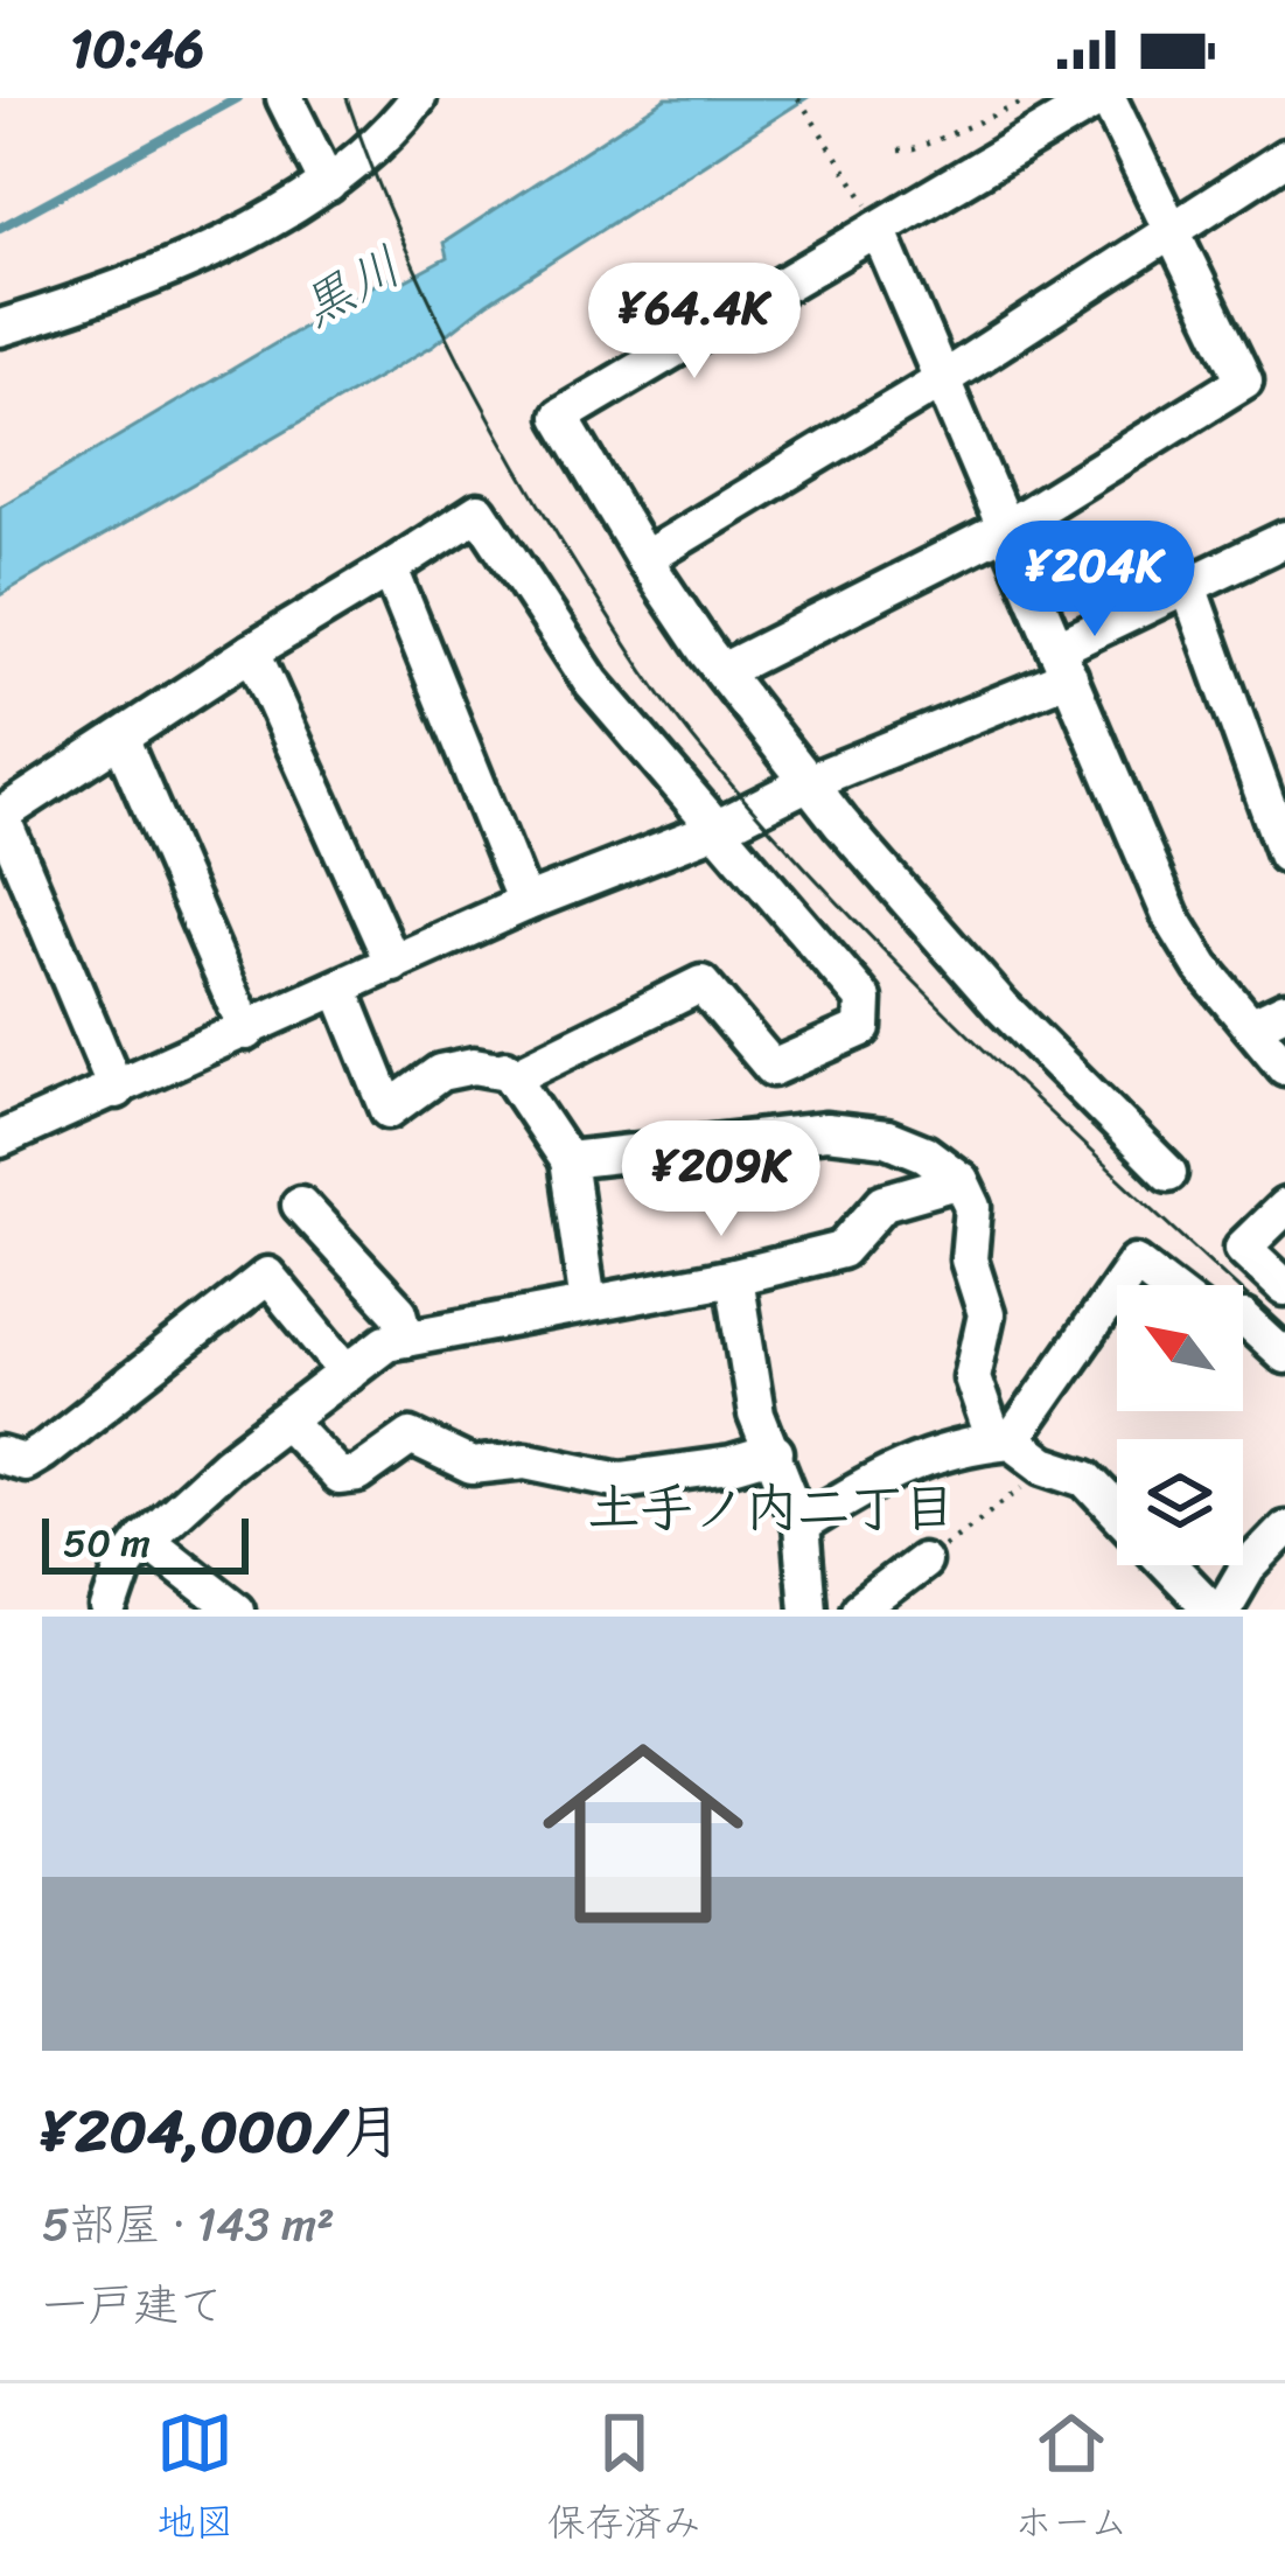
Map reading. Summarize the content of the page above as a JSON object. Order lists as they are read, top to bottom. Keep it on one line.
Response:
{"districts":["土手ノ内二丁目"],"water":["黒川"],"scale_bar":"50 m","north":"top left","page":{"status":"10:46","price":["¥64.4K","¥204K","¥209K"],"scale":"50 m","list":[{"name":"¥204,000/月","note":"5部屋 · 143 m² · 一戸建て"}],"tabs":["地図","保存済み","ホーム"]}}
